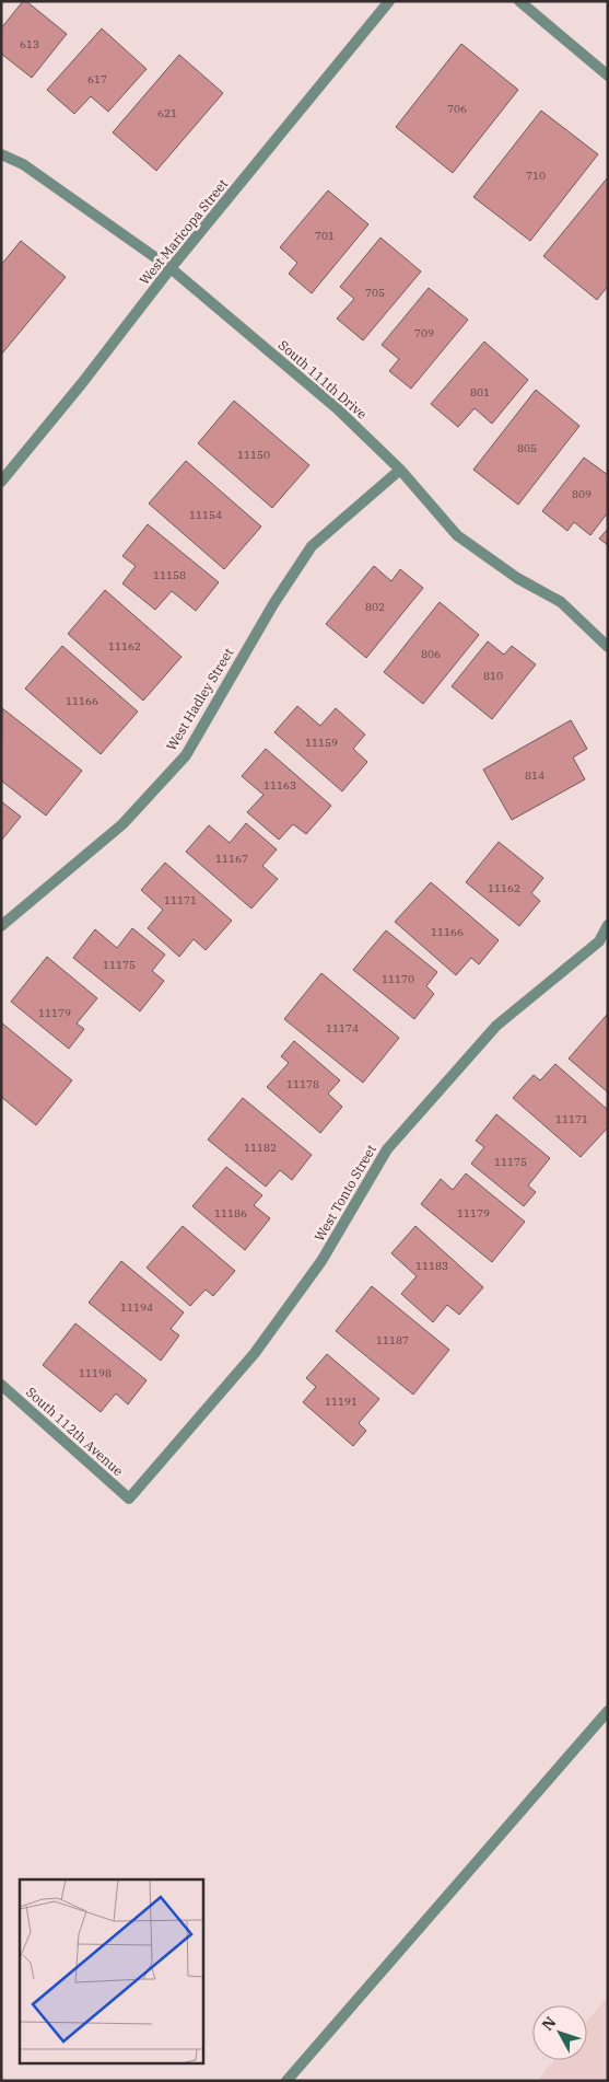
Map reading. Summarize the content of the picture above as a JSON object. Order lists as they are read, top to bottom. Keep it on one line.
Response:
{"streets":{"street":["West Maricopa Street","South 111th Drive","West Hadley Street","West Tonto Street","South 112th Avenue"]},"crossings":[["West Maricopa Street","South 111th Drive"],["South 111th Drive","West Hadley Street"],["West Tonto Street","South 112th Avenue"]],"house_numbers":["613","617","706","621","710","701","705","709","801","805","11150","809","11154","11158","802","11162","806","810","11166","11159","814","11163","11167","11162","11171","11166","11175","11170","11179","11174","11178","11171","11182","11175","11186","11179","11183","11194","11187","11198","11191"],"north":"top left"}
